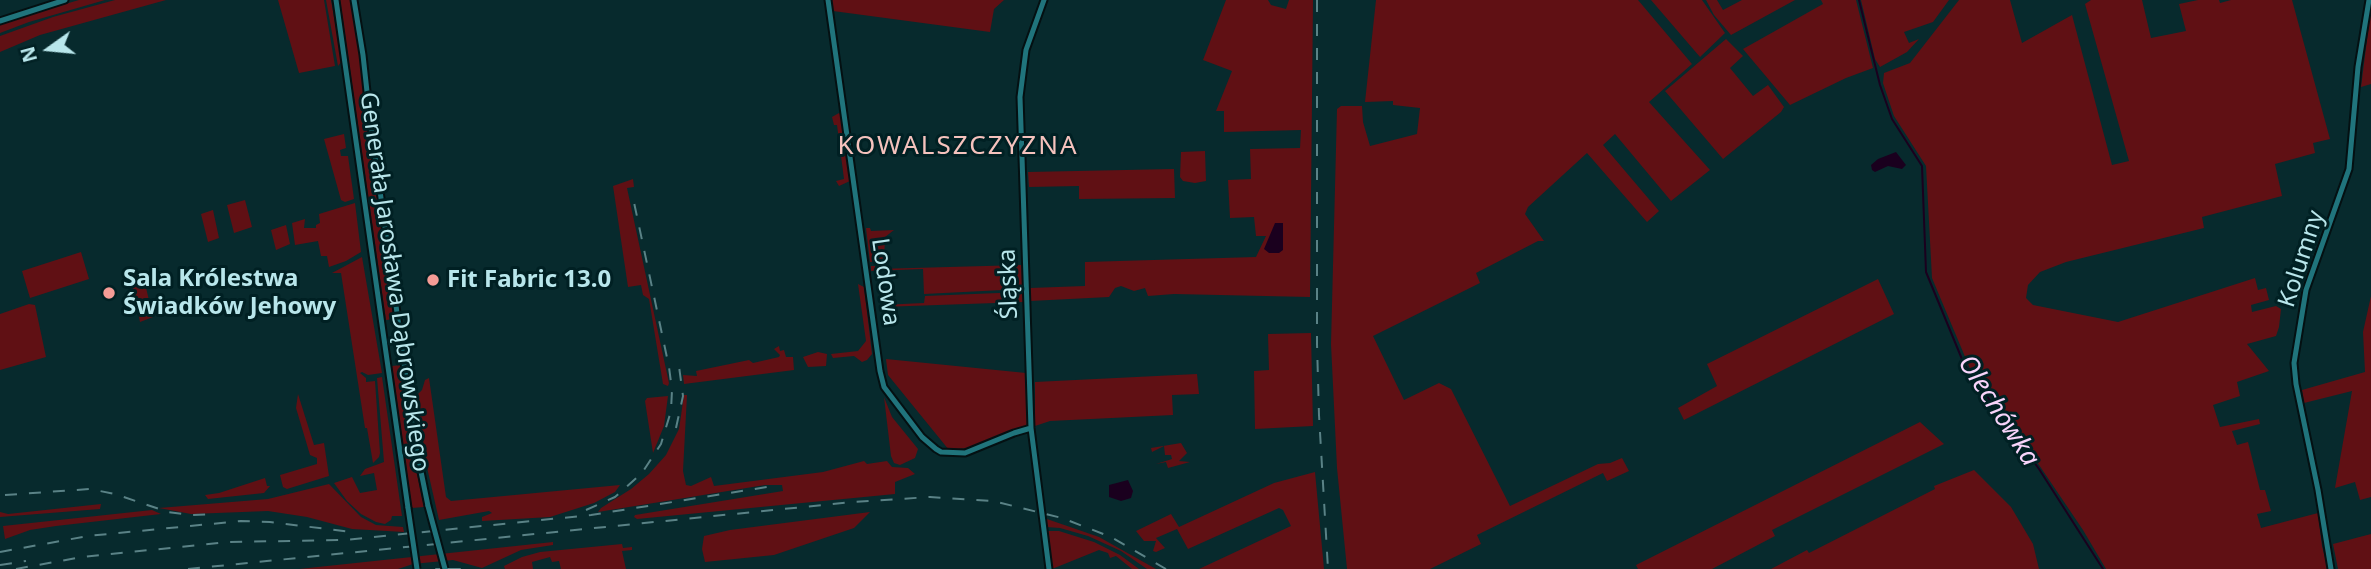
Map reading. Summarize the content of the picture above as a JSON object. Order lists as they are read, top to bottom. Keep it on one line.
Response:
{"streets":{"street":["Kolumny","Generała Jarosława Dąbrowskiego","Lodowa","Śląska"]},"crossings":[["Lodowa","Śląska"]],"districts":["KOWALSZCZYZNA"],"water":["Olechówka"],"places":["Fit Fabric 13.0","Sala Królestwa Świadków Jehowy"],"north":"left"}
